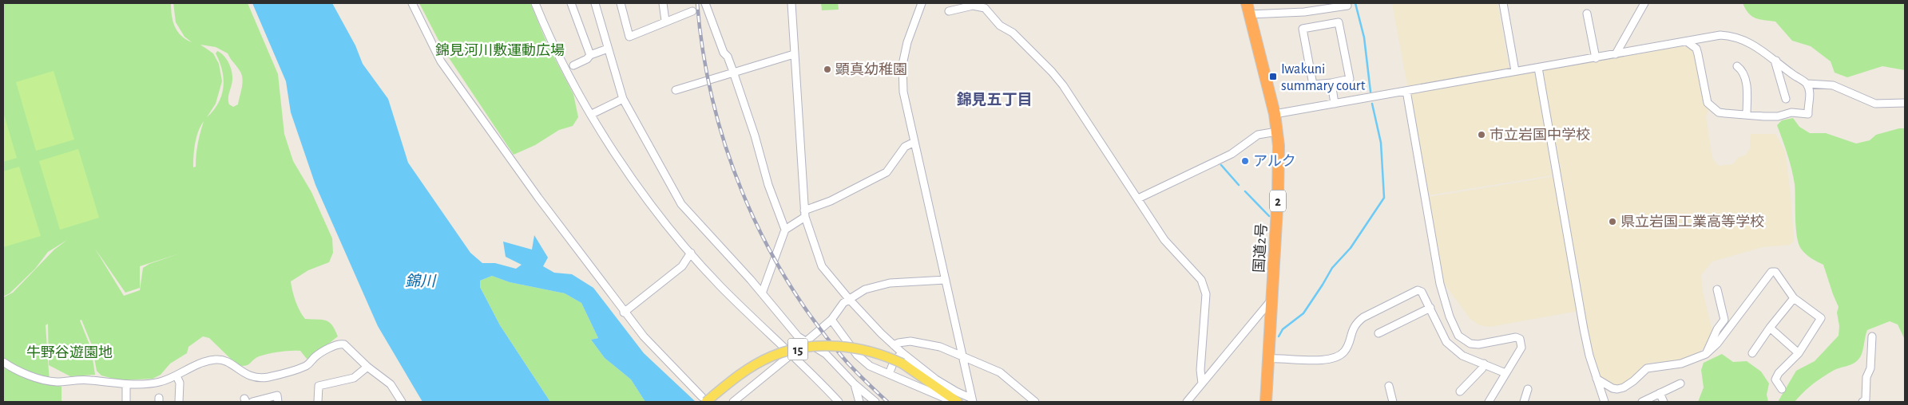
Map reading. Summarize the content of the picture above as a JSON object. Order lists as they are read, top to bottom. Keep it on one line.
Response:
{"streets":{"highway":["2","国道2号"],"main road":["15"]},"districts":["錦見五丁目"],"water":["錦川"],"parks":["錦見河川敷運動広場","牛野谷遊園地"],"places":{"other":["顕真幼稚園","市立岩国中学校","アルク","県立岩国工業高等学校"],"transit":["Iwakuni summary court"]}}
